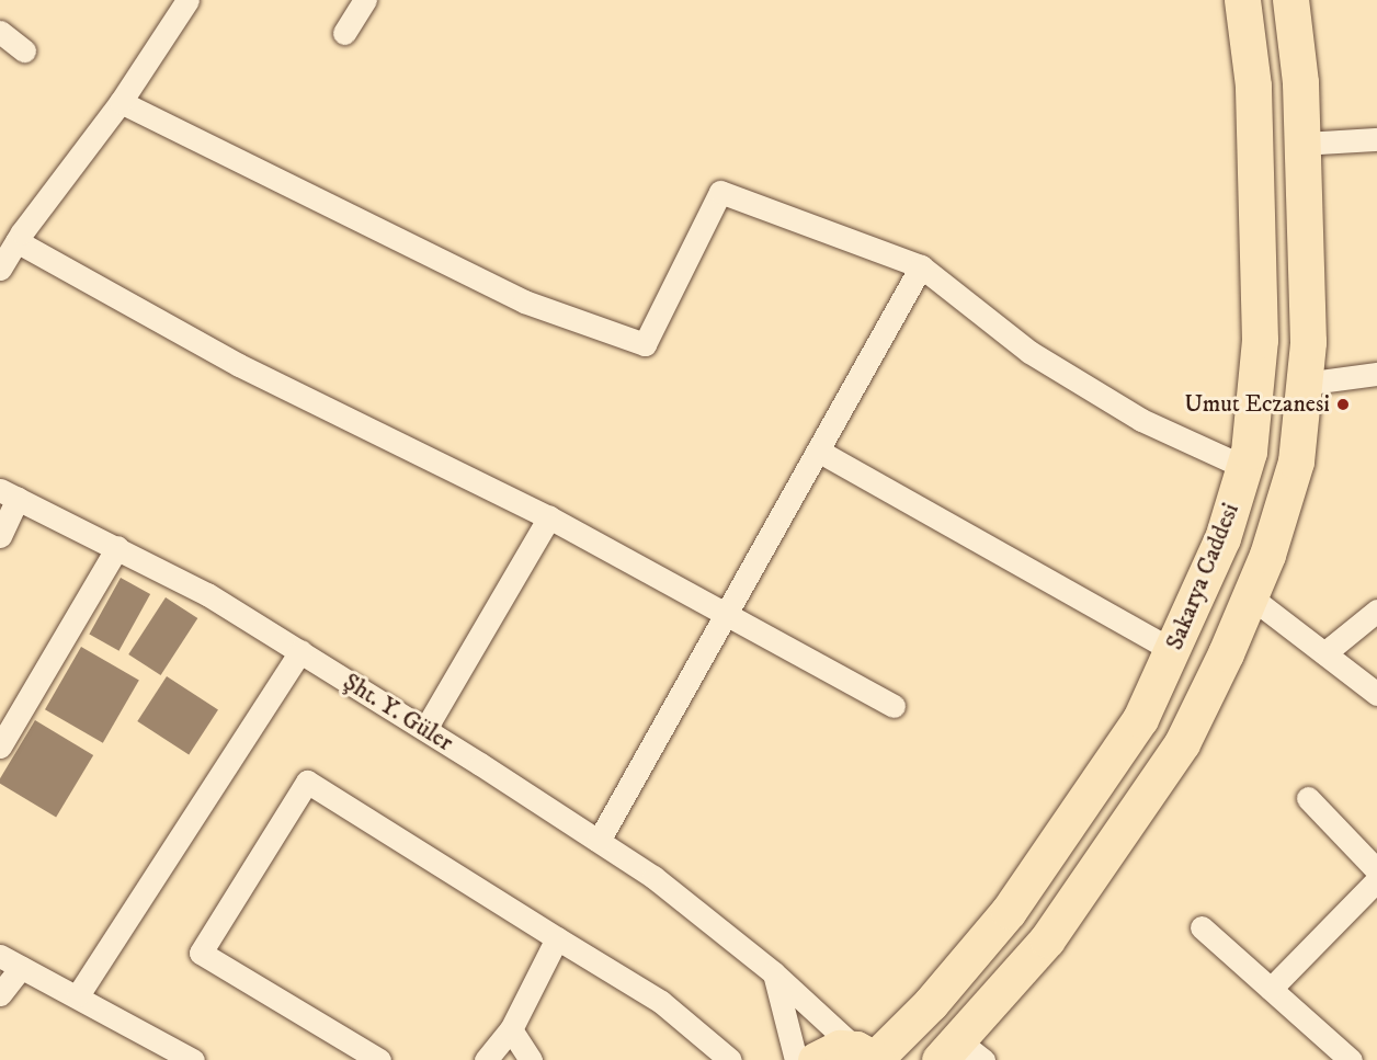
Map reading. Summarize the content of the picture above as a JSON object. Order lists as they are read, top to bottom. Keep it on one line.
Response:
{"streets":{"main road":["Sakarya Caddesi"],"street":["Şht. Y. Güler"]},"crossings":[["Sakarya Caddesi","Şht. Y. Güler"]],"places":["Umut Eczanesi"]}
